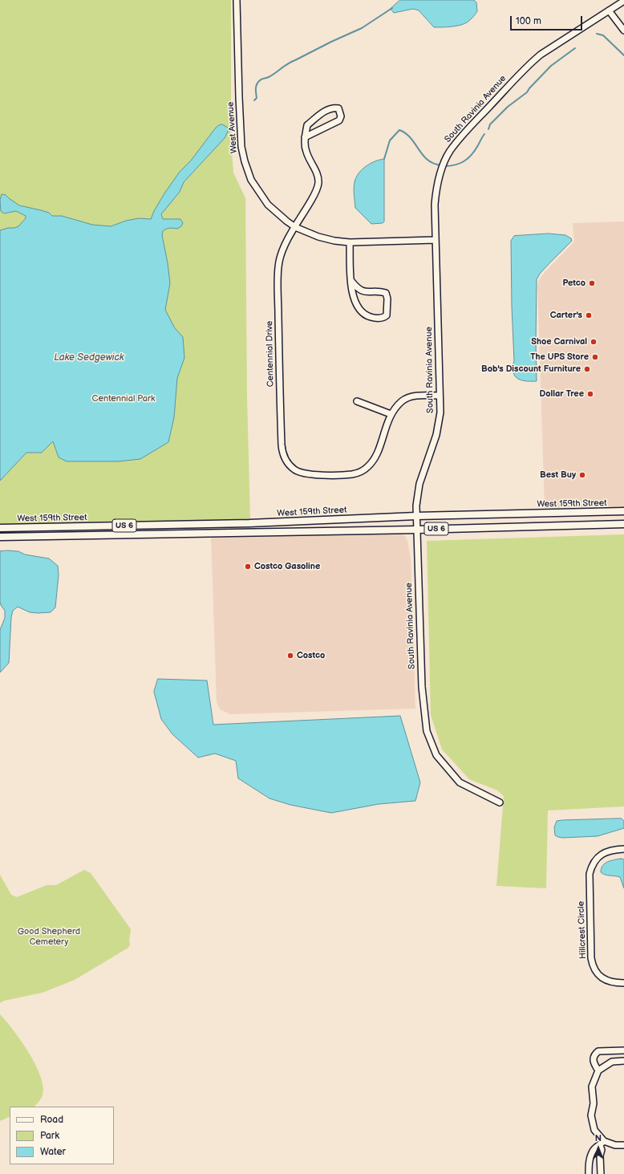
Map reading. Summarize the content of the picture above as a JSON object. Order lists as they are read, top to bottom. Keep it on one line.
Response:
{"streets":{"main road":["West 159th Street","US 6"],"street":["South Ravinia Avenue","West Avenue","Centennial Drive","Hillcrest Circle"]},"crossings":[["South Ravinia Avenue","West Avenue"],["South Ravinia Avenue","West 159th Street"],["West Avenue","Centennial Drive"]],"water":["Lake Sedgewick"],"parks":["Centennial Park","Good Shepherd Cemetery"],"places":["Petco","Carter's","Shoe Carnival","The UPS Store","Bob's Discount Furniture","Dollar Tree","Best Buy","Costco Gasoline","Costco"],"legend":["Road","Park","Water"],"scale_bar":"100 m","north":"top"}
